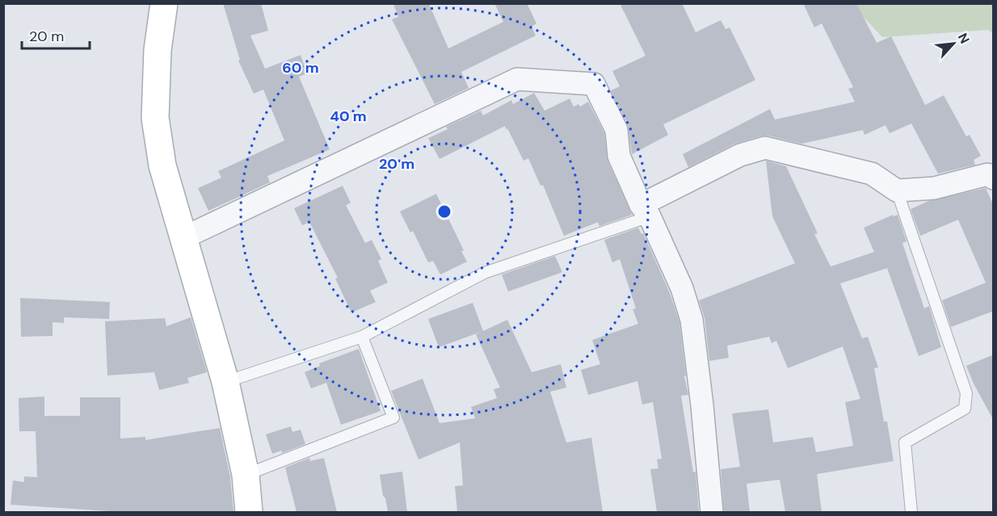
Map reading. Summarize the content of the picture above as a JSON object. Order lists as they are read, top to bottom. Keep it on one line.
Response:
{"scale_bar":"20 m","north":"top right","rings":["60 m","40 m","20 m"]}
